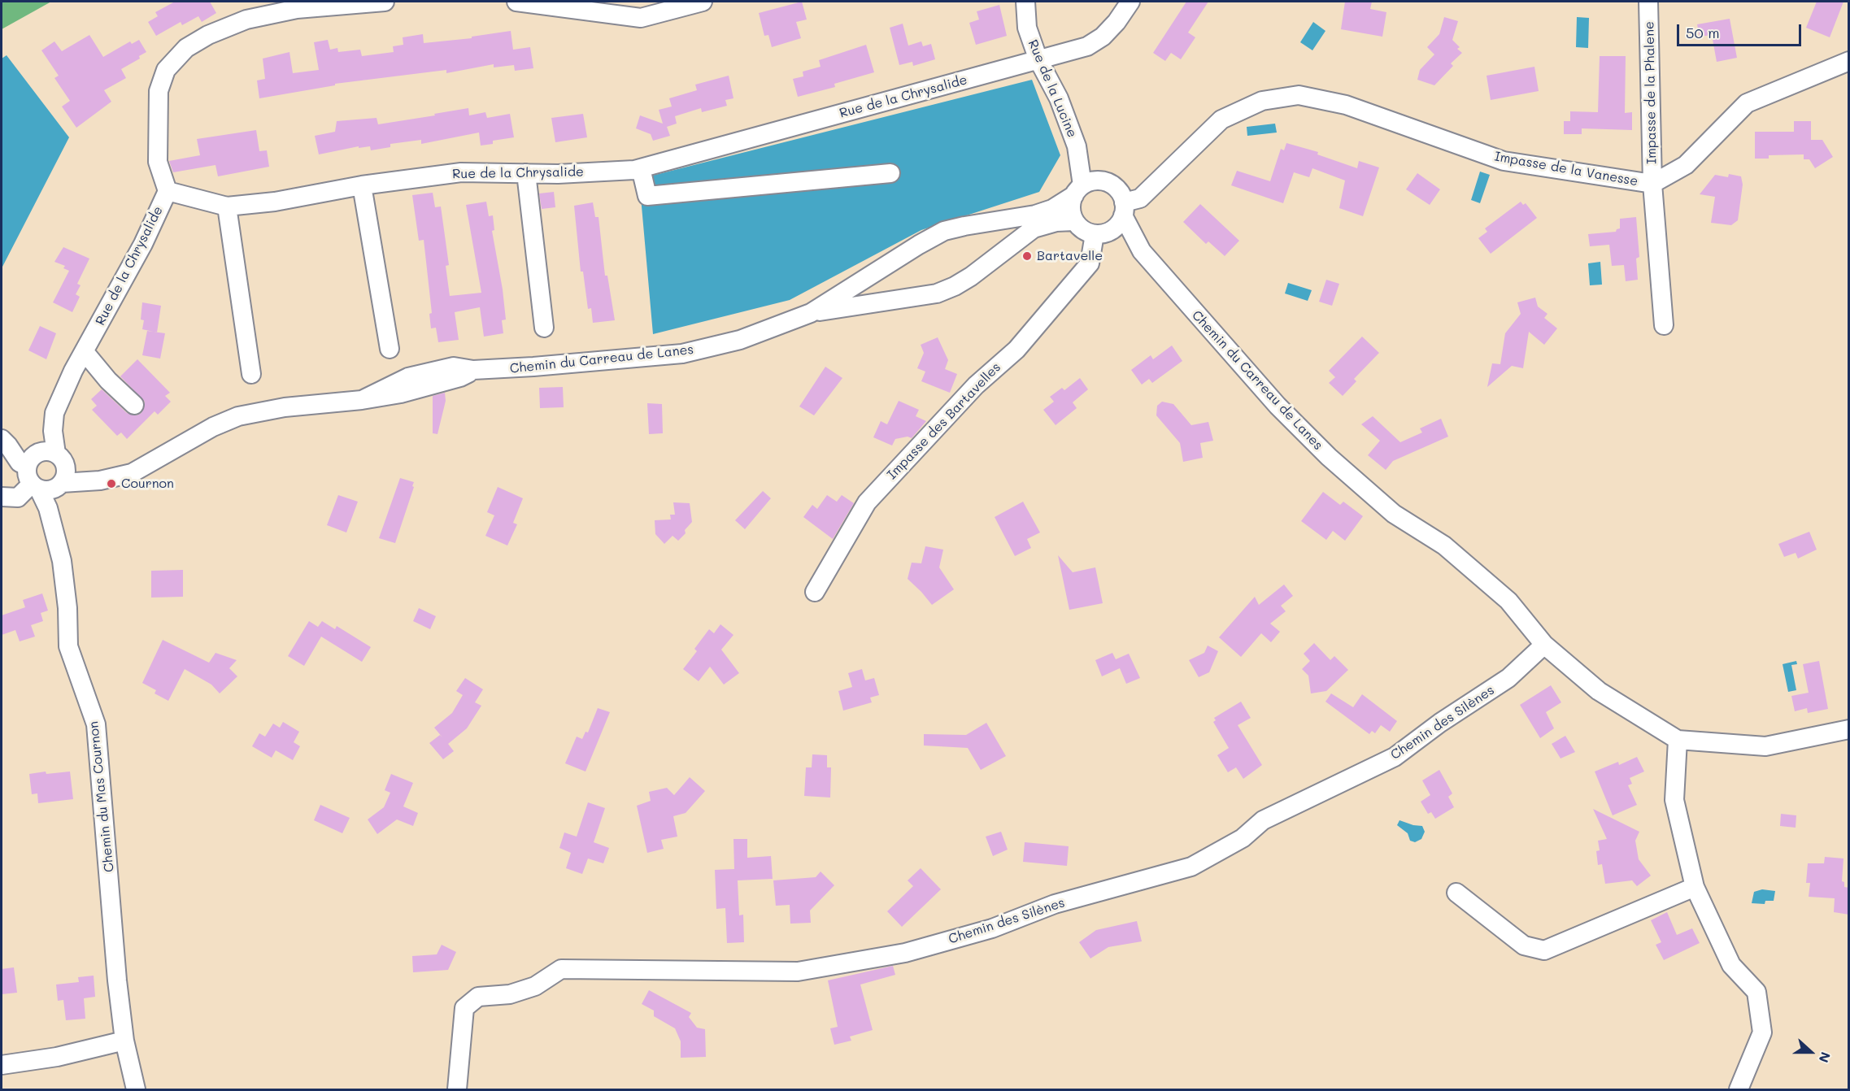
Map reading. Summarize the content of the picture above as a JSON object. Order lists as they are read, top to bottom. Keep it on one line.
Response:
{"streets":{"street":["Rue de la Lucine","Impasse de la Phalene","Rue de la Chrysalide","Impasse de la Vanesse","Chemin du Carreau de Lanes","Impasse des Bartavelles","Chemin des Silènes","Chemin du Mas Cournon"]},"crossings":[["Rue de la Lucine","Rue de la Chrysalide"],["Rue de la Lucine","Impasse de la Vanesse"],["Rue de la Lucine","Chemin du Carreau de Lanes"],["Rue de la Lucine","Impasse des Bartavelles"],["Impasse de la Phalene","Impasse de la Vanesse"],["Rue de la Chrysalide","Chemin du Mas Cournon"],["Impasse de la Vanesse","Chemin du Carreau de Lanes"],["Impasse de la Vanesse","Impasse des Bartavelles"],["Chemin du Carreau de Lanes","Impasse des Bartavelles"],["Chemin du Carreau de Lanes","Chemin des Silènes"],["Chemin du Carreau de Lanes","Chemin du Mas Cournon"]],"places":["Bartavelle","Cournon"],"scale_bar":"50 m","north":"right"}
